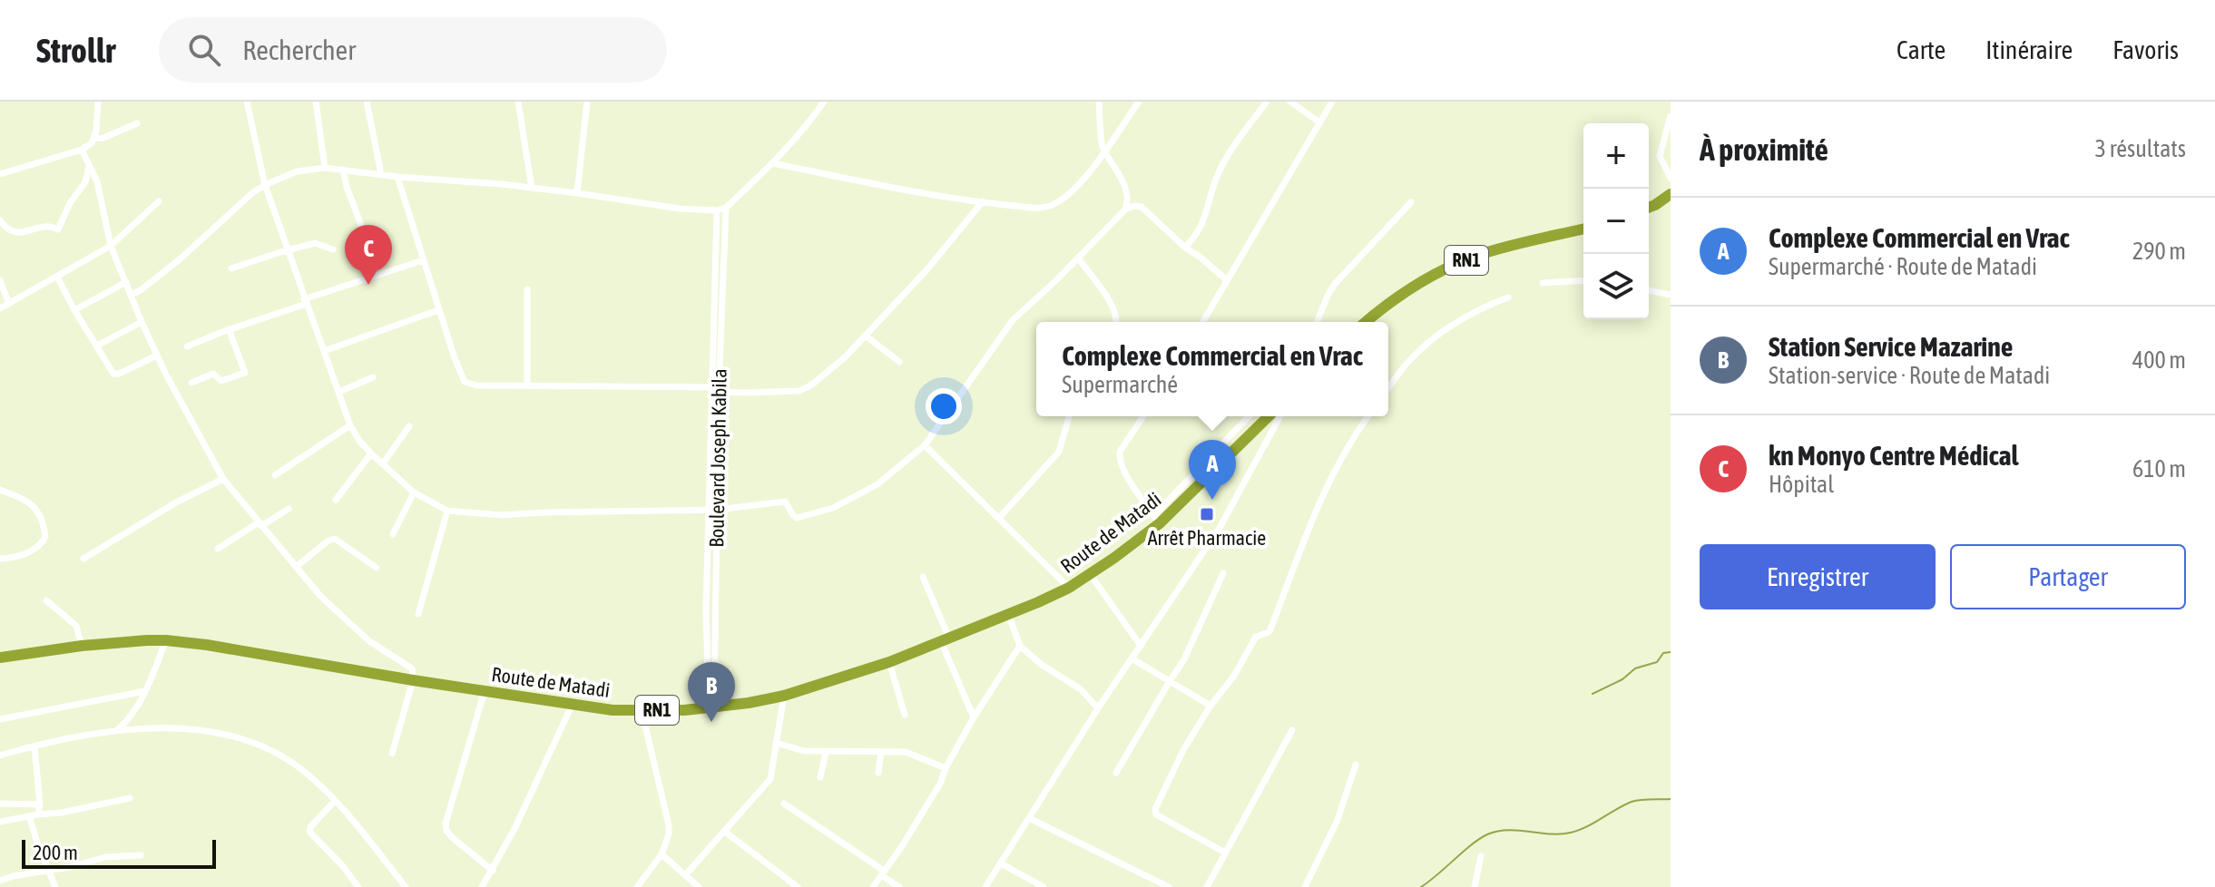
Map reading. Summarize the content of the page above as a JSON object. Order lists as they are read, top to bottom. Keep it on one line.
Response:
{"streets":{"highway":["RN1","Route de Matadi"],"street":["Boulevard Joseph Kabila"]},"crossings":[["Boulevard Joseph Kabila","Route de Matadi"]],"places":{"transit":["Arrêt Pharmacie"]},"scale_bar":"200 m","page":{"header":"Strollr","search":"Rechercher","nav":["Carte","Itinéraire","Favoris"],"heading":["À proximité","3 résultats"],"map_buttons":["+","−"],"list":[{"mark":"A","name":"Complexe Commercial en Vrac","note":"Supermarché · Route de Matadi","value":"290 m"},{"mark":"B","name":"Station Service Mazarine","note":"Station-service · Route de Matadi","value":"400 m"},{"mark":"C","name":"kn Monyo Centre Médical","note":"Hôpital","value":"610 m"}],"pins":["C","A","B"],"popup":["Complexe Commercial en Vrac","Supermarché"],"buttons":["Enregistrer","Partager"],"scale":"200 m"}}
